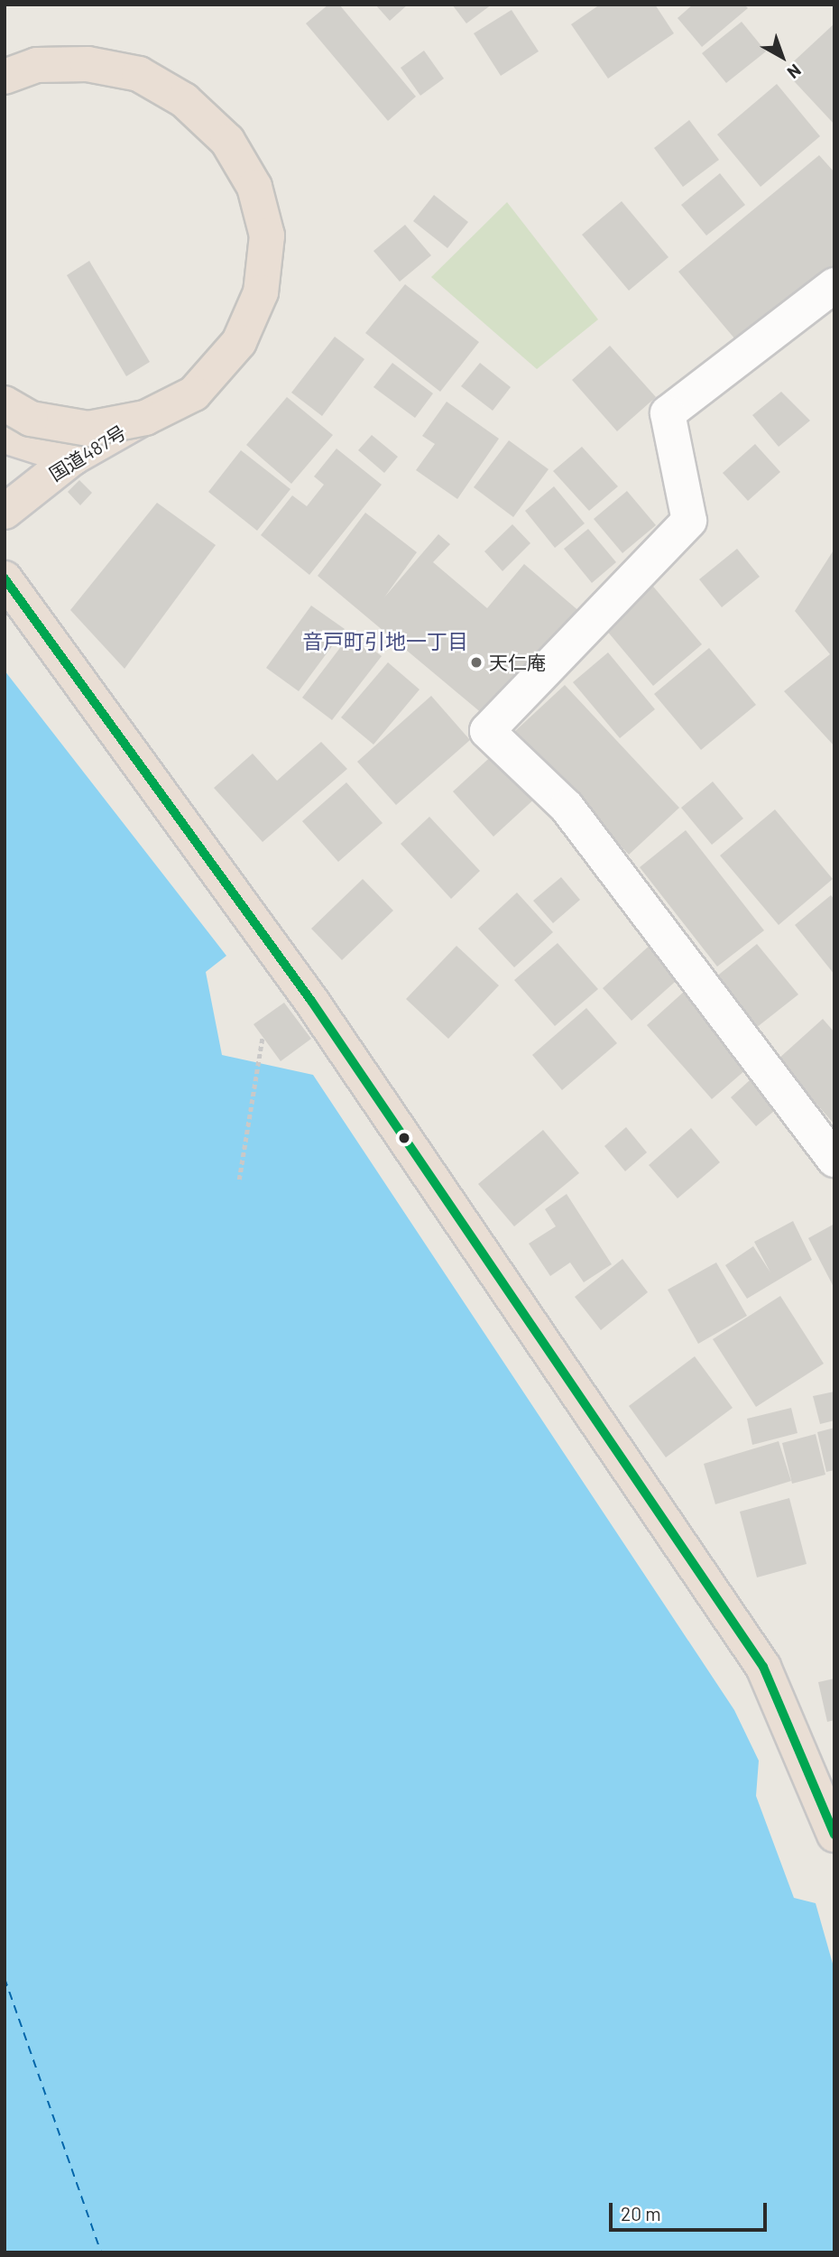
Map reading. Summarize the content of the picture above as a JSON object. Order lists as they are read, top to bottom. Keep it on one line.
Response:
{"streets":{"highway":["国道487号"]},"districts":["音戸町引地一丁目"],"places":["天仁庵"],"scale_bar":"20 m","north":"bottom right"}
